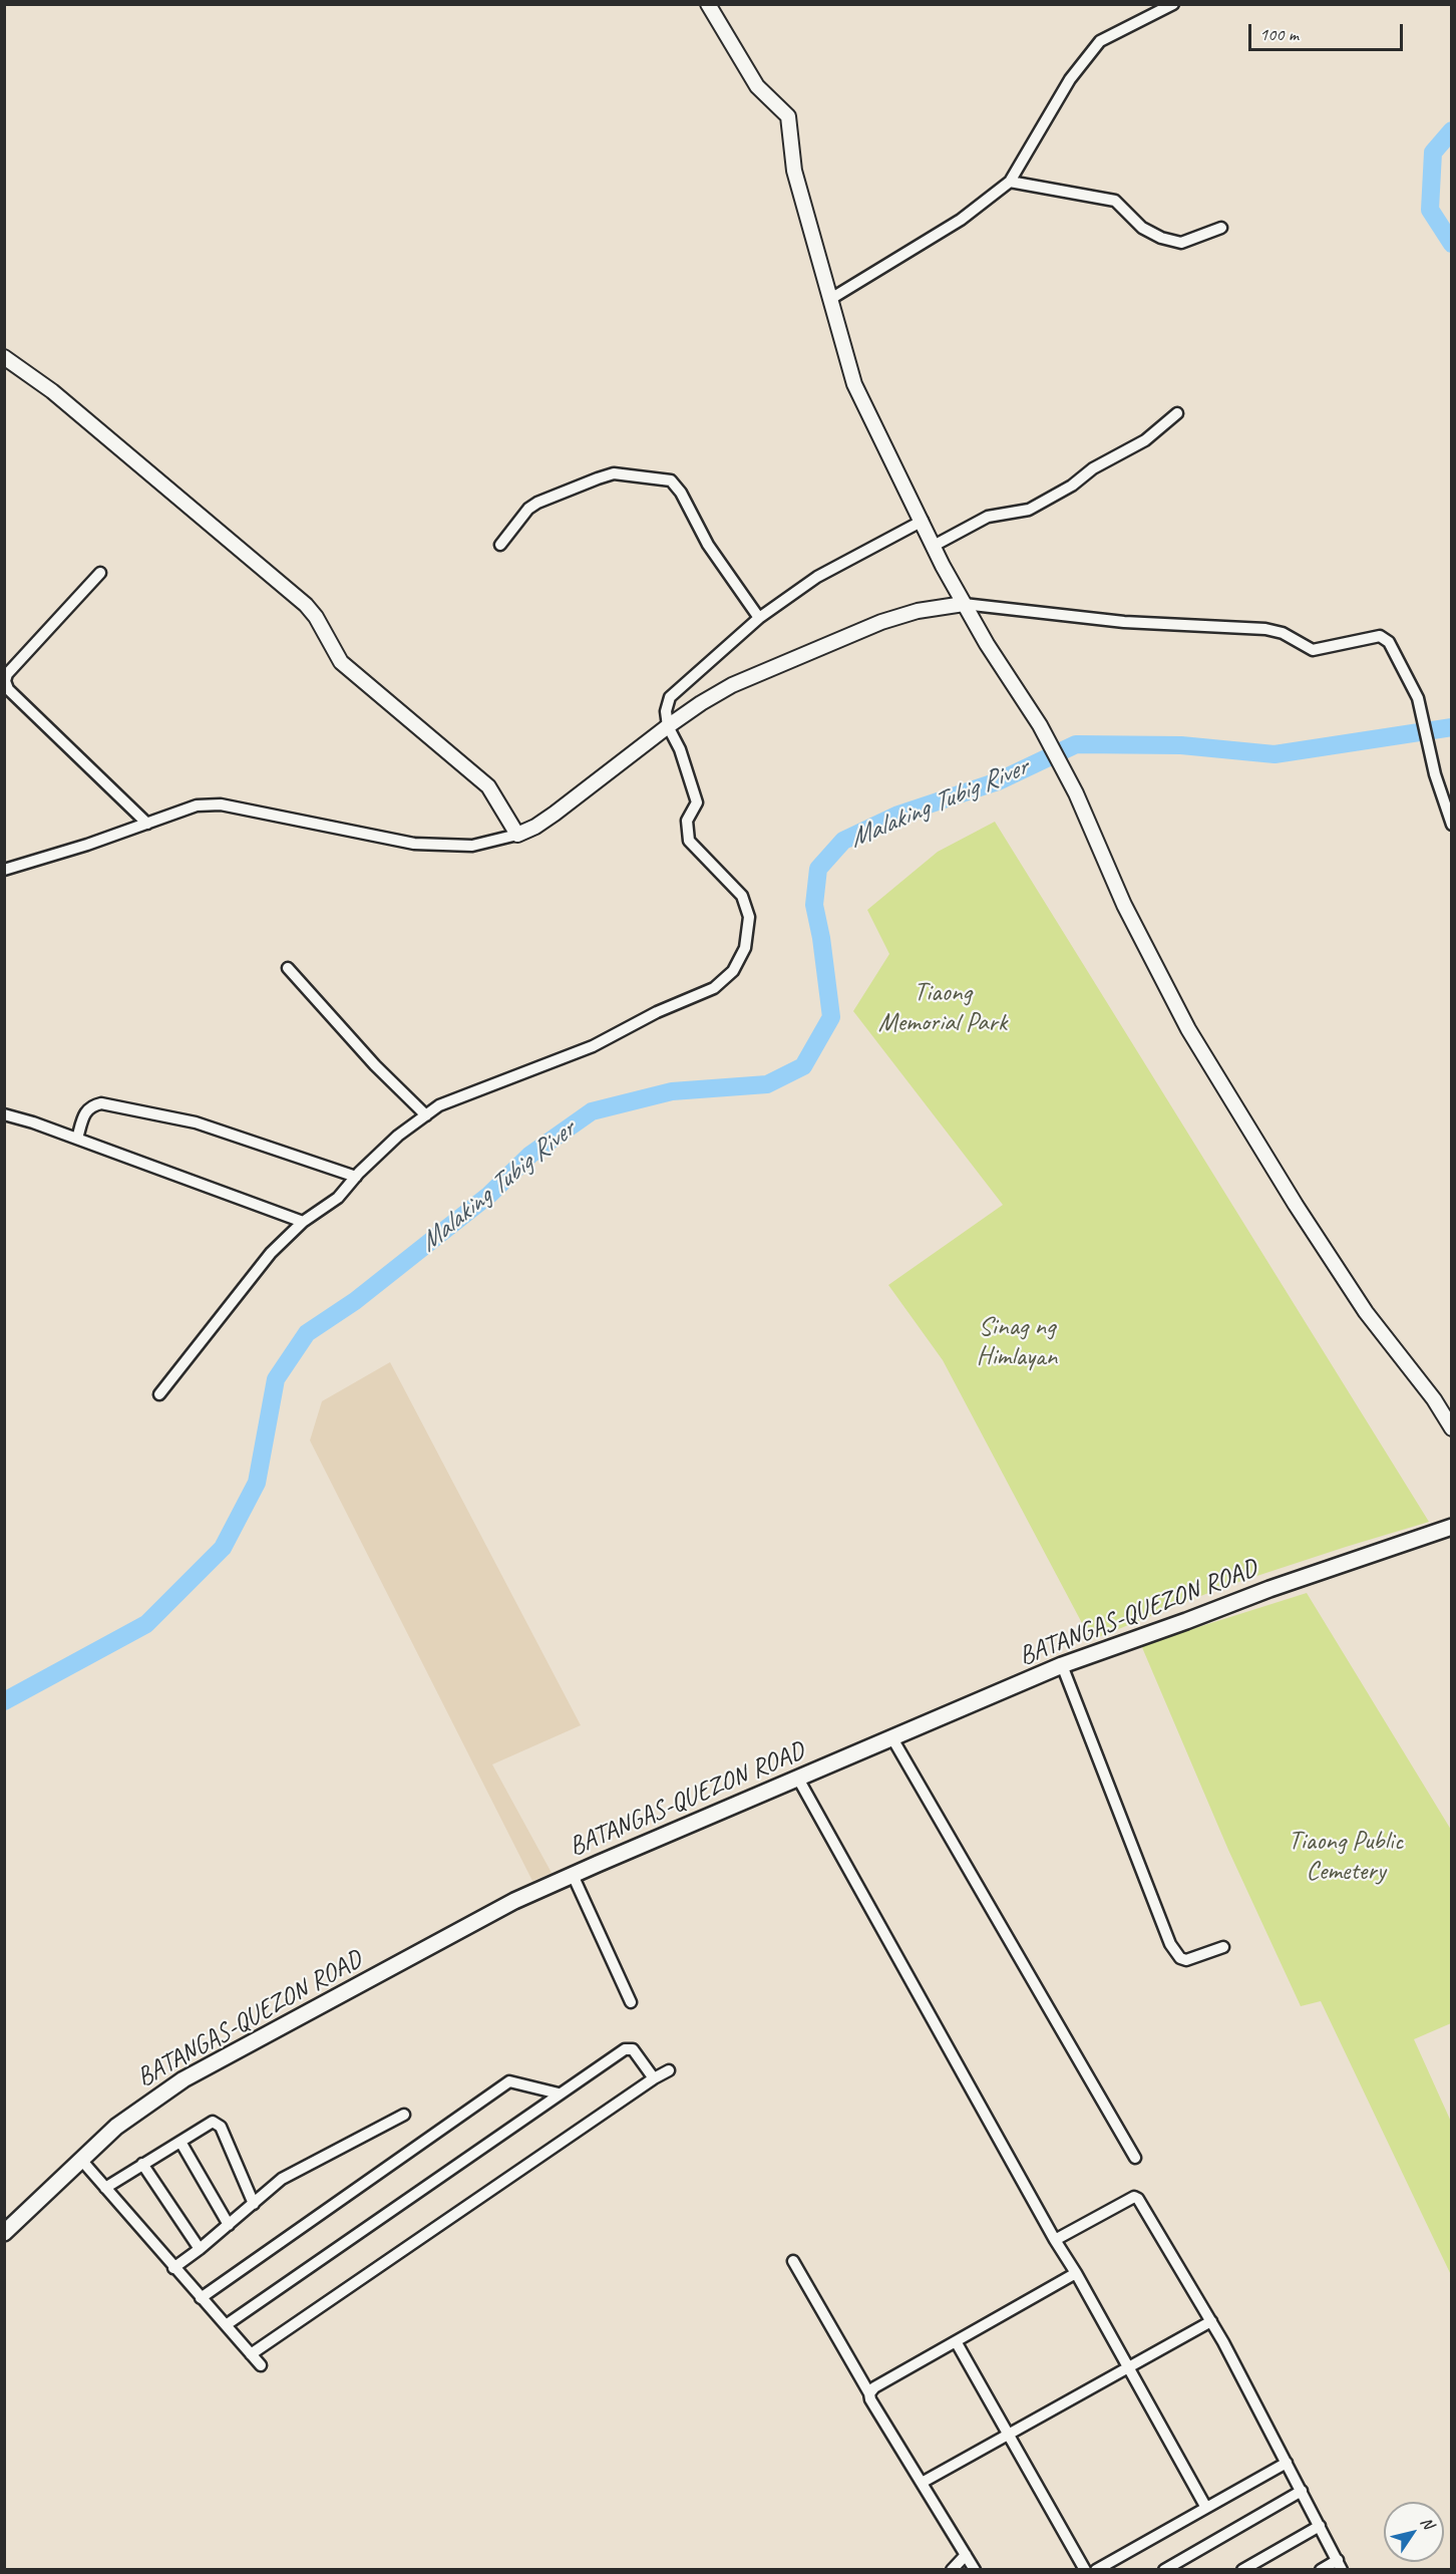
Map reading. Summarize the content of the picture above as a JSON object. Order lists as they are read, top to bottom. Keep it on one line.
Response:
{"streets":{"main road":["BATANGAS-QUEZON ROAD"]},"water":["Malaking Tubig River"],"parks":["Tiaong Memorial Park","Sinag ng Himlayan","Tiaong Public Cemetery"],"scale_bar":"100 m","north":"top right"}
